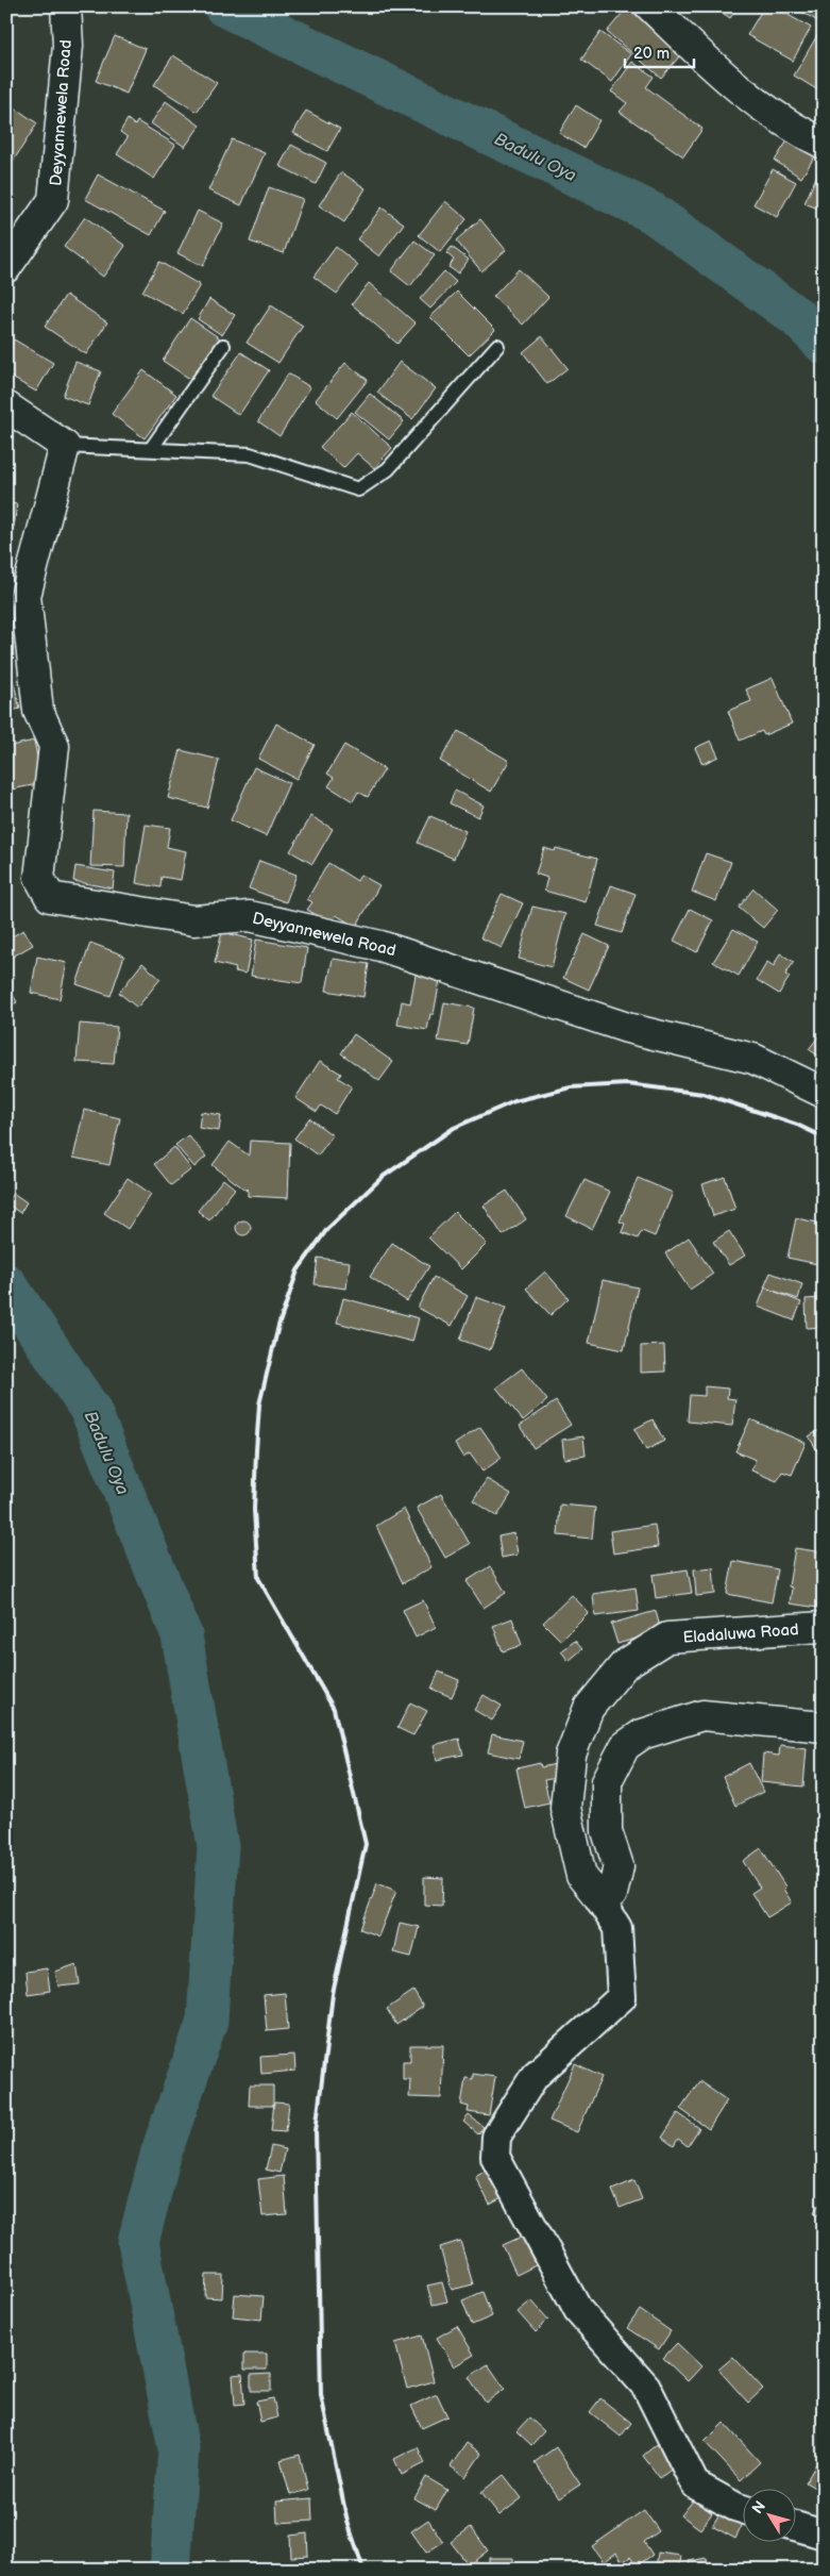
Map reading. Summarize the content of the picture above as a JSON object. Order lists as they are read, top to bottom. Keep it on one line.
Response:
{"streets":{"street":["Deyyannewela Road","Eladaluwa Road"]},"water":["Badulu Oya"],"scale_bar":"20 m","north":"top left"}
